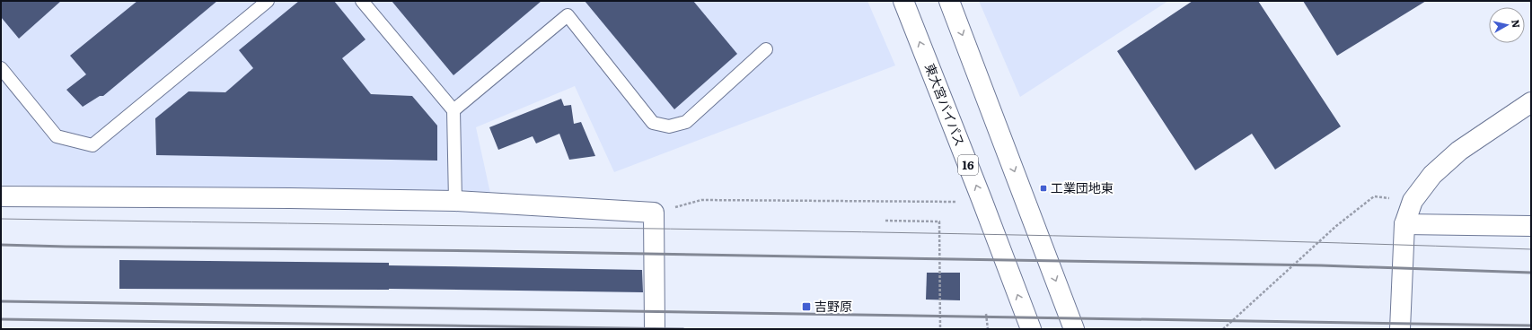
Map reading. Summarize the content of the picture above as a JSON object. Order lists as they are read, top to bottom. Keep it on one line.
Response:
{"streets":{"main road":["東大宮バイパス","16"]},"places":{"transit":["工業団地東","吉野原"]},"north":"right"}
